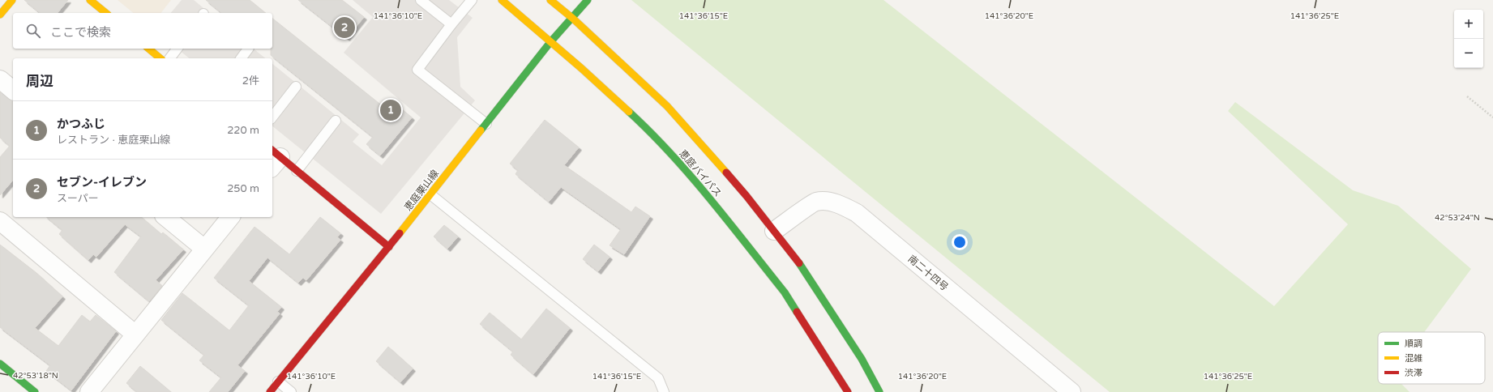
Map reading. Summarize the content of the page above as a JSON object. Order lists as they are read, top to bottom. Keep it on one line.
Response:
{"streets":{"main road":["恵庭バイパス","恵庭栗山線"],"street":["南二十四号"]},"crossings":[["恵庭バイパス","恵庭栗山線"],["恵庭バイパス","南二十四号"]],"legend":["順調","混雑","渋滞"],"page":{"map_buttons":["+","−"],"search":"ここで検索","pins":["2","1"],"heading":["周辺","2件"],"list":[{"mark":"1","name":"かつふじ","note":"レストラン · 恵庭栗山線","value":"220 m"},{"mark":"2","name":"セブン-イレブン","note":"スーパー","value":"250 m"}]},"coordinates":["141°36'10\"E","141°36'15\"E","141°36'20\"E","141°36'25\"E","42°53'24\"N","42°53'18\"N"]}
